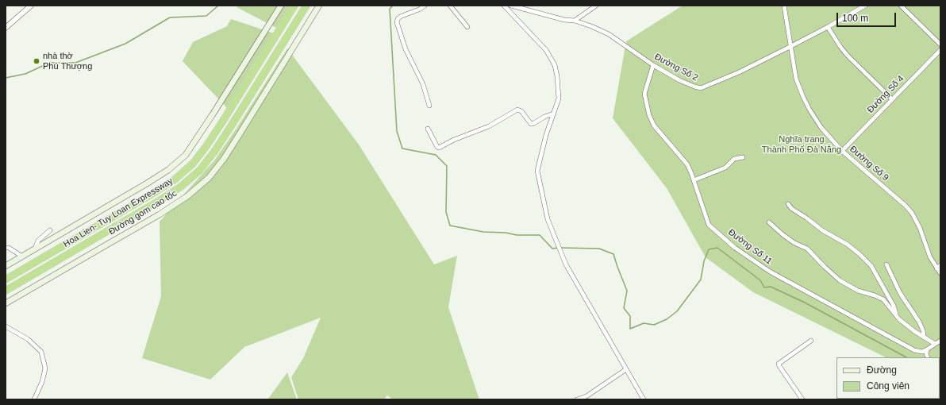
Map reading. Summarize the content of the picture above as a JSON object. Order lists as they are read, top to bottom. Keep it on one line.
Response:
{"streets":{"highway":["Hoa Lien- Tuy Loan Expressway"],"main road":["Đường gom cao tốc"],"street":["Đường Số 2","Đường Số 4","Đường Số 9","Đường Số 11"]},"crossings":[["Đường Số 2","Đường Số 9"],["Đường Số 2","Đường Số 11"],["Đường Số 4","Đường Số 9"]],"parks":["Nghĩa trang Thành Phố Đà Nẵng"],"places":["nhà thờ Phú Thượng"],"legend":["Đường","Công viên"],"scale_bar":"100 m"}
